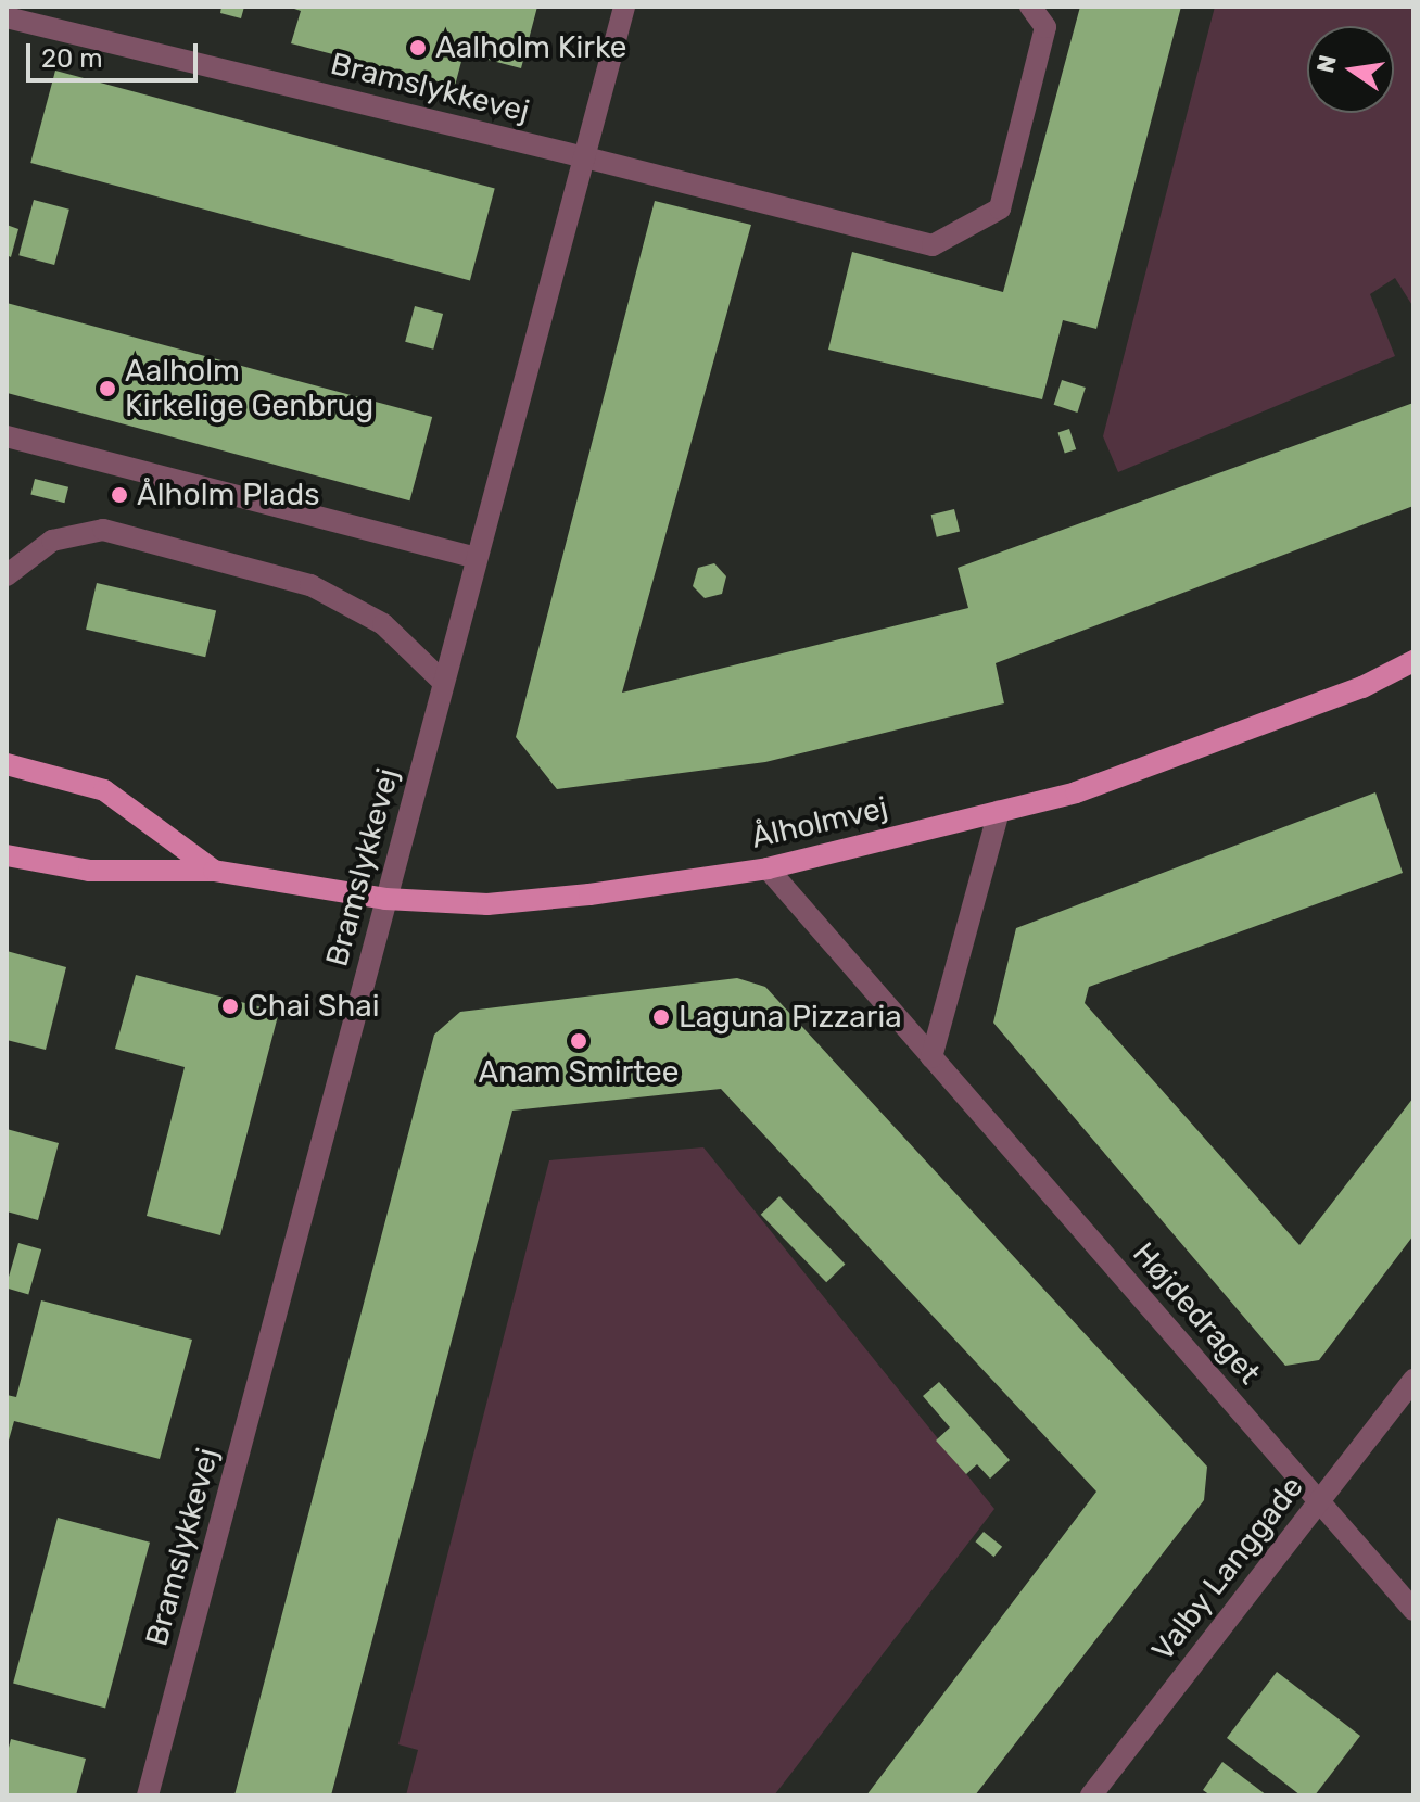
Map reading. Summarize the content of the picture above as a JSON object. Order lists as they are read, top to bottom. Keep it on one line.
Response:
{"streets":{"main road":["Ålholmvej"],"street":["Bramslykkevej","Højdedraget","Valby Langgade"]},"crossings":[["Bramslykkevej","Ålholmvej"],["Ålholmvej","Højdedraget"],["Højdedraget","Valby Langgade"]],"places":["Aalholm Kirke","Aalholm Kirkelige Genbrug","Ålholm Plads","Chai Shai","Laguna Pizzaria","Anam Smirtee"],"scale_bar":"20 m","north":"left"}
